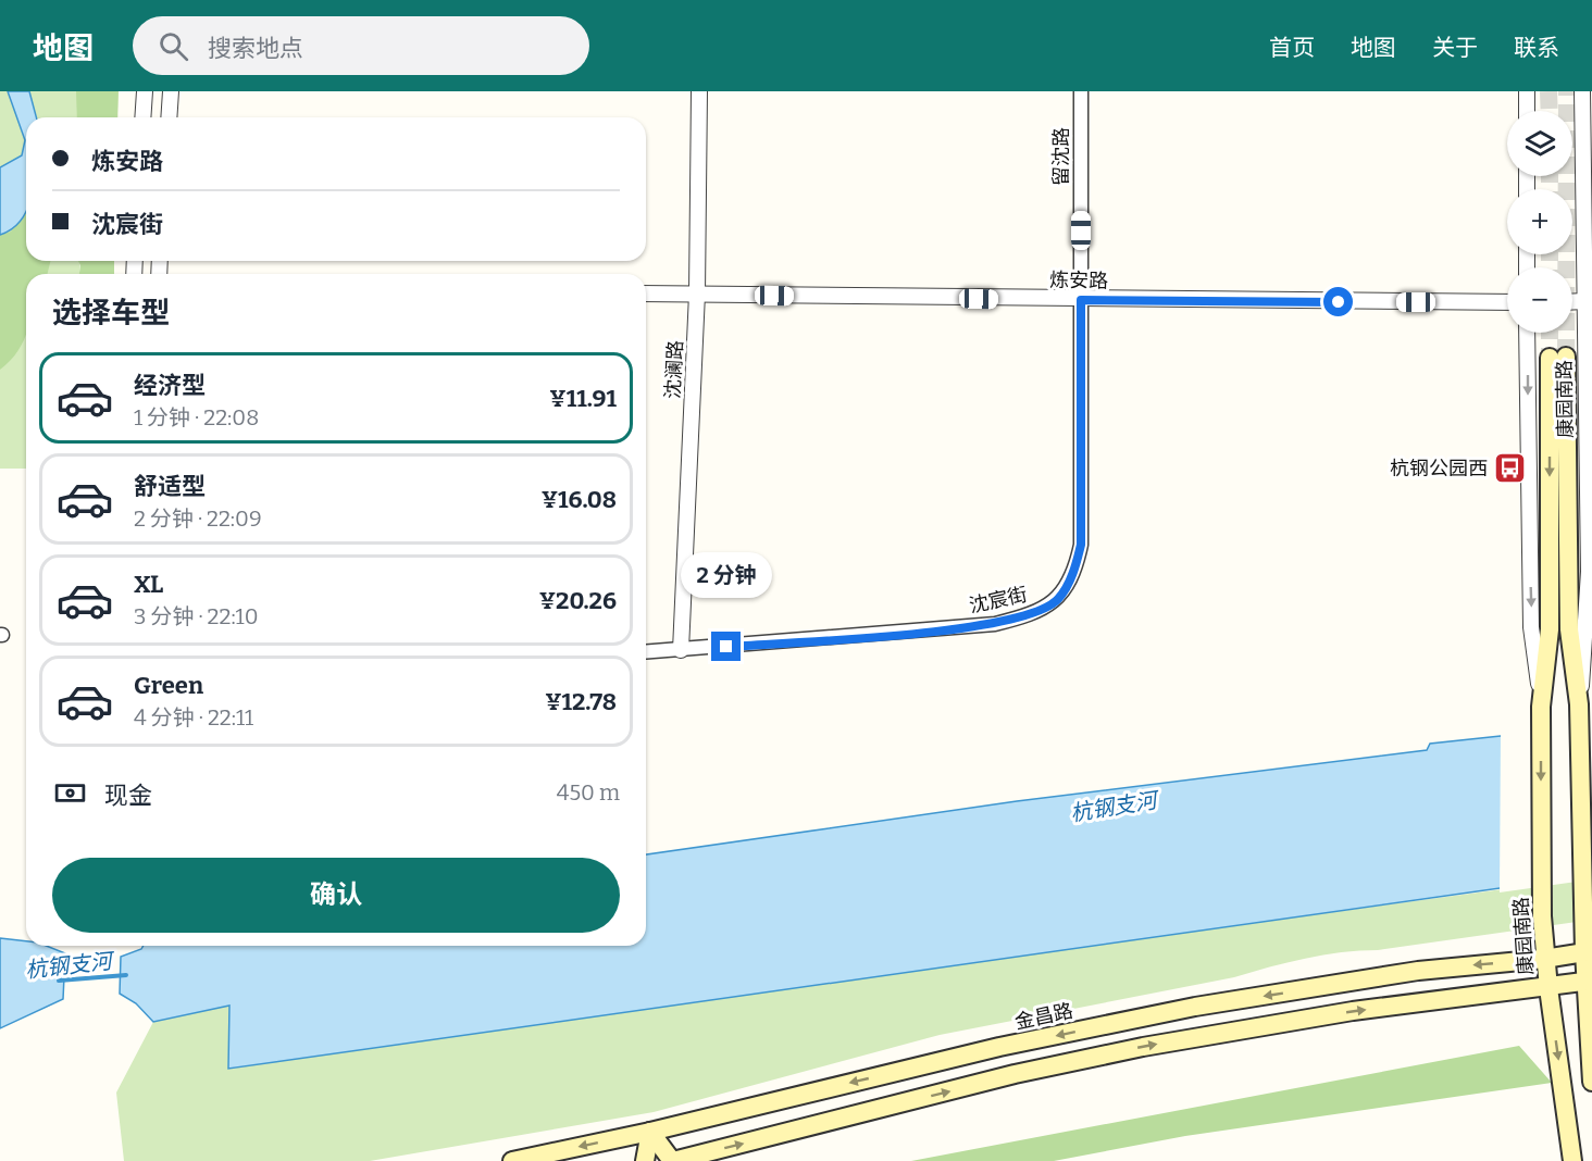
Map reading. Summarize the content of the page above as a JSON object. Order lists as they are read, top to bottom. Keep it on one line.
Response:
{"streets":{"main road":["康园南路","金昌路"],"street":["留沈路","炼安路","沈澜路","沈宸街"]},"crossings":[["留沈路","炼安路"],["留沈路","沈宸街"],["炼安路","沈澜路"],["炼安路","沈宸街"],["沈澜路","沈宸街"],["康园南路","金昌路"]],"water":["杭钢支河"],"places":{"bus stop":["杭钢公园西"]},"page":{"header":"地图","search":"搜索地点","nav":["首页","地图","关于","联系"],"map_buttons":["+","−"],"banner":["炼安路","沈宸街"],"heading":"选择车型","list":[{"name":"经济型","note":"1 分钟 · 22:08","value":"¥11.91"},{"name":"舒适型","note":"2 分钟 · 22:09","value":"¥16.08"},{"name":"XL","note":"3 分钟 · 22:10","value":"¥20.26"},{"name":"Green","note":"4 分钟 · 22:11","value":"¥12.78"}],"bubble":"2 分钟","pay":["现金","450 m"],"buttons":"确认"}}
